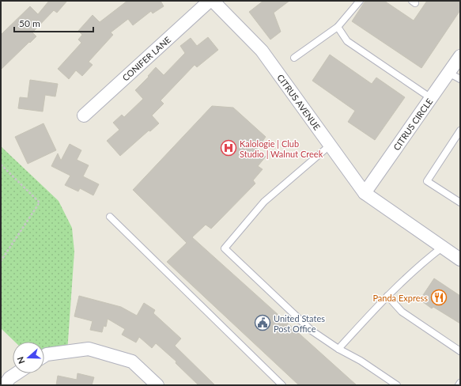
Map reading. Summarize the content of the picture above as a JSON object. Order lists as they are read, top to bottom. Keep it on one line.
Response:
{"streets":{"street":["CONIFER LANE","CITRUS AVENUE","CITRUS CIRCLE"]},"crossings":[["CITRUS AVENUE","CITRUS CIRCLE"]],"places":{"hospital":["Kalologie | Club Studio | Walnut Creek"],"restaurant":["Panda Express"],"public building":["United States Post Office"]},"scale_bar":"50 m","north":"left"}
